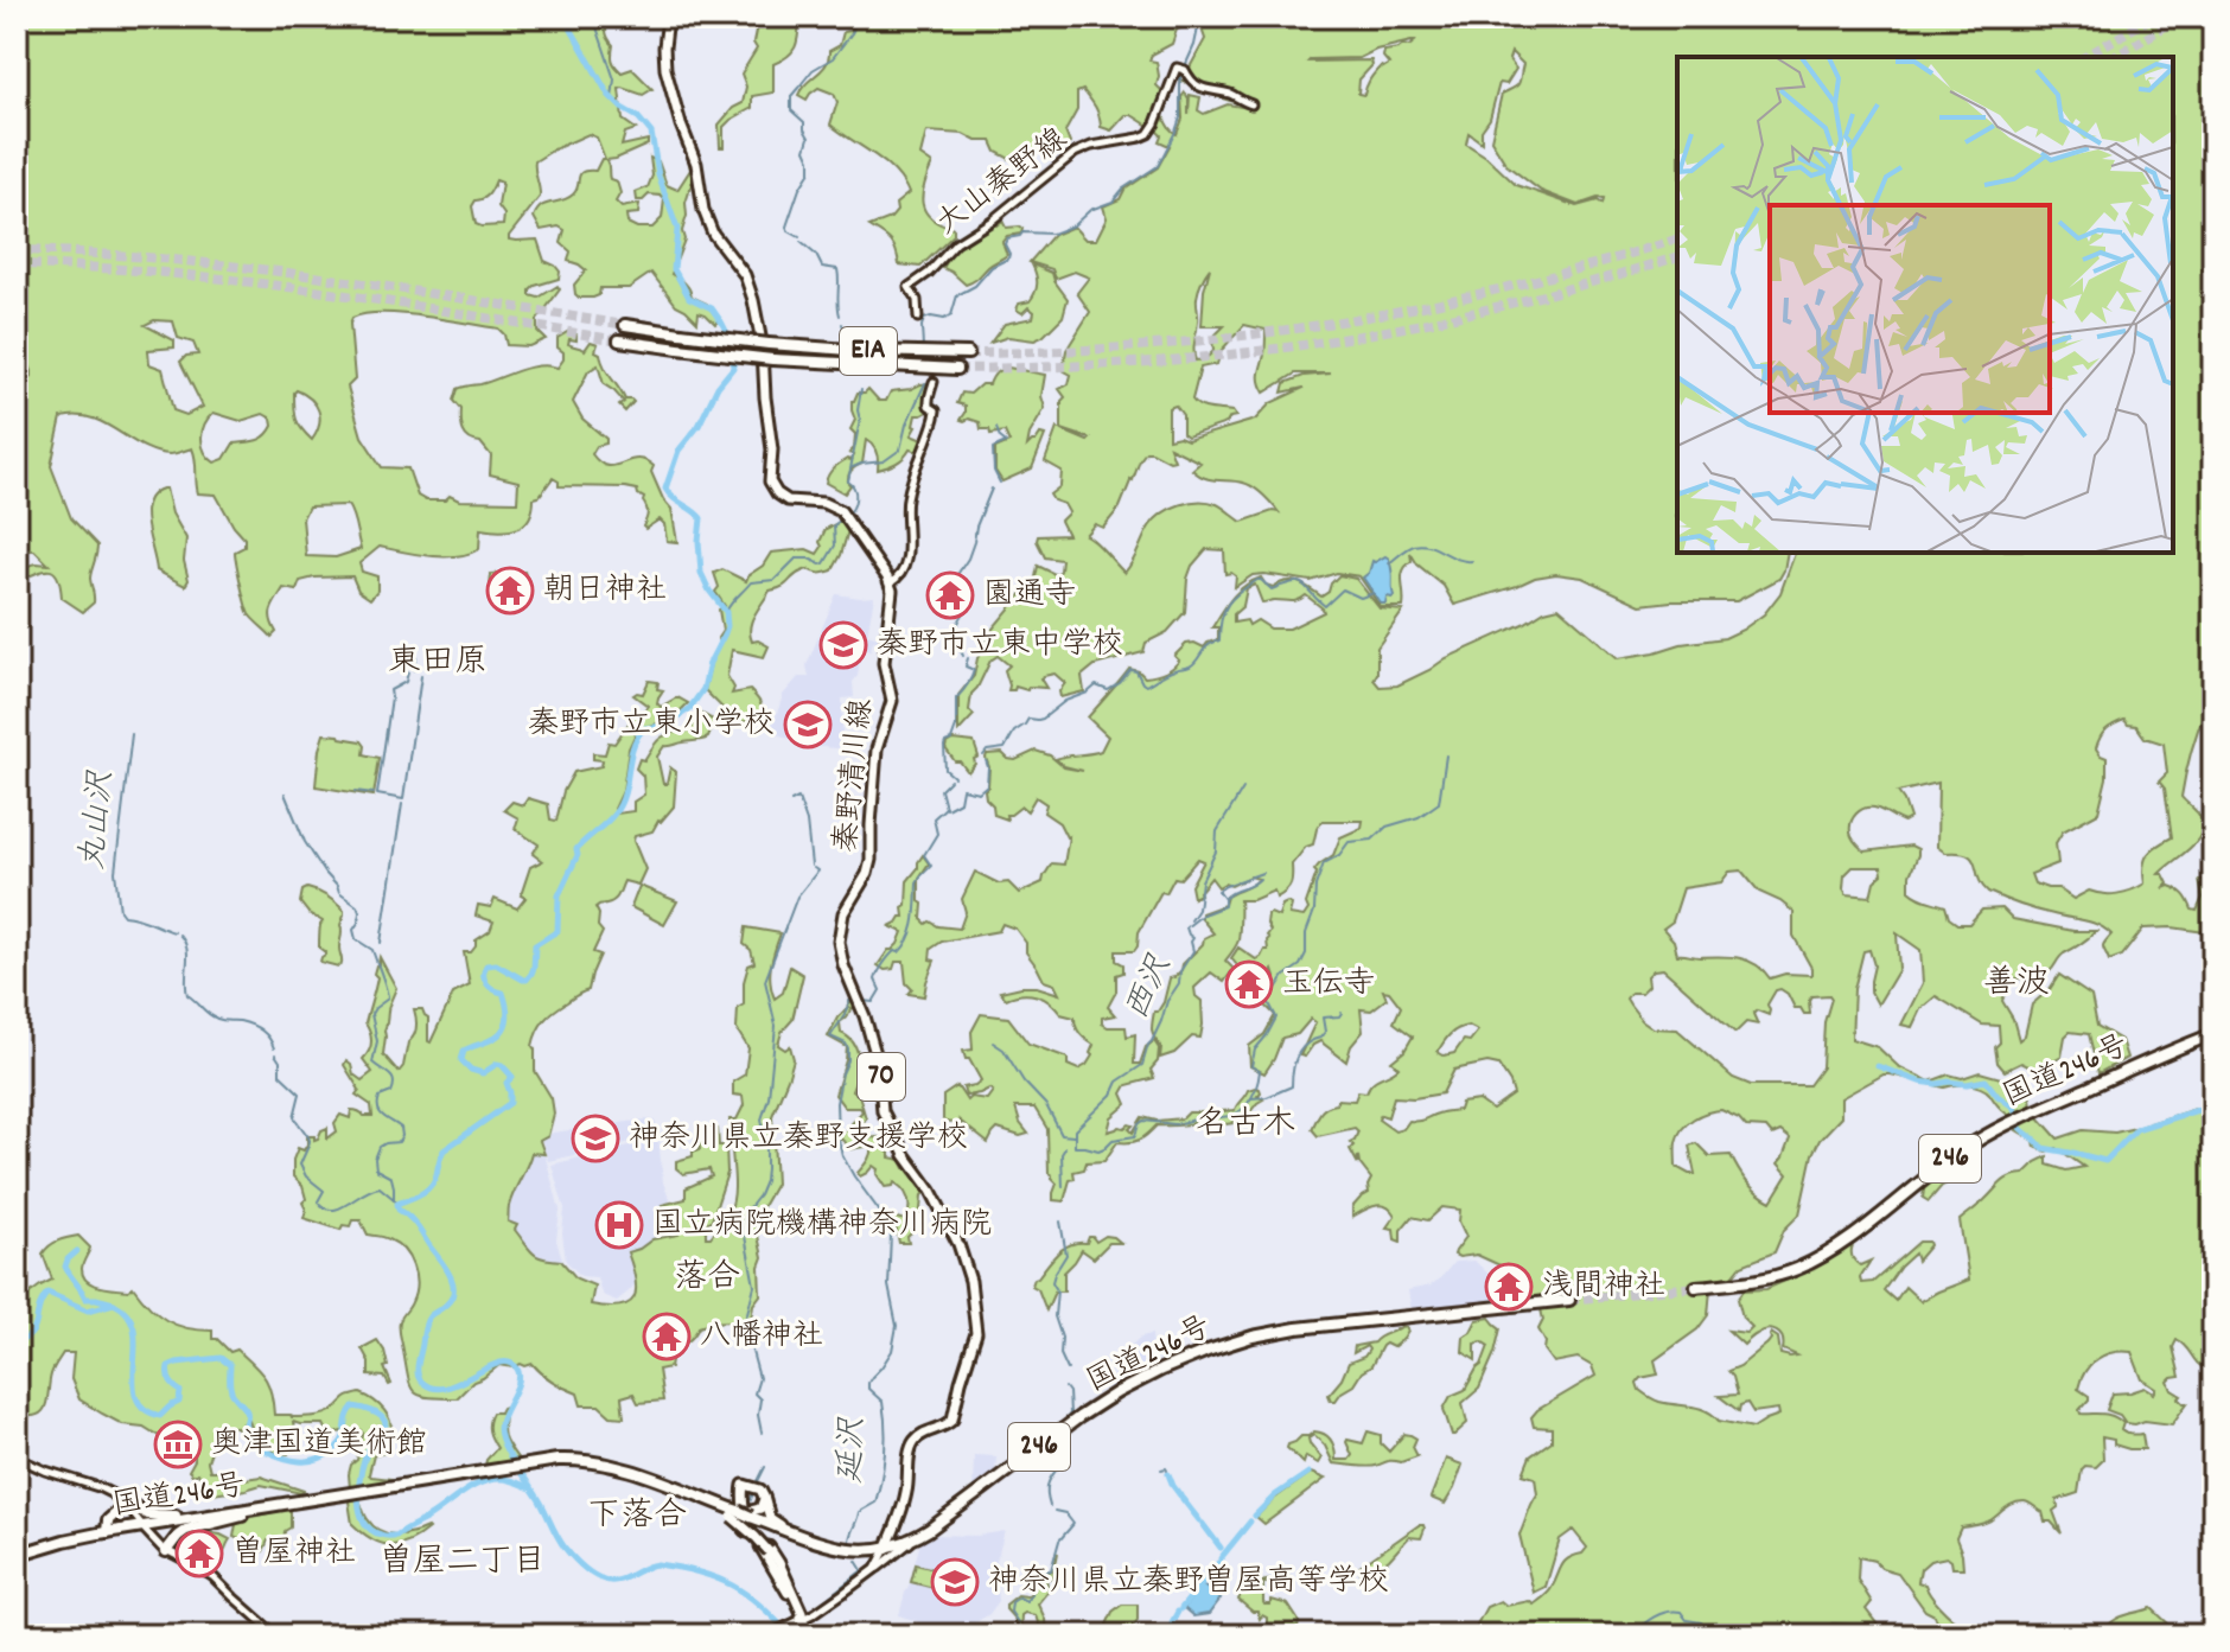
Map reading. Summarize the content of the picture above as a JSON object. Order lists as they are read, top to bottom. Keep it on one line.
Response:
{"streets":{"highway":["E1A","国道246号","246"],"main road":["大山秦野線","秦野清川線","70"]},"crossings":[["秦野清川線","国道246号"]],"districts":["東田原","善波","名古木","落合","下落合","曽屋二丁目"],"water":["丸山沢","西沢","延沢"],"places":{"temple":["朝日神社","園通寺","玉伝寺","浅間神社","八幡神社","曽屋神社"],"school or university":["秦野市立東中学校","秦野市立東小学校","神奈川県立秦野支援学校","神奈川県立秦野曽屋高等学校"],"hospital":["国立病院機構神奈川病院"],"museum":["奥津国道美術館"]}}
